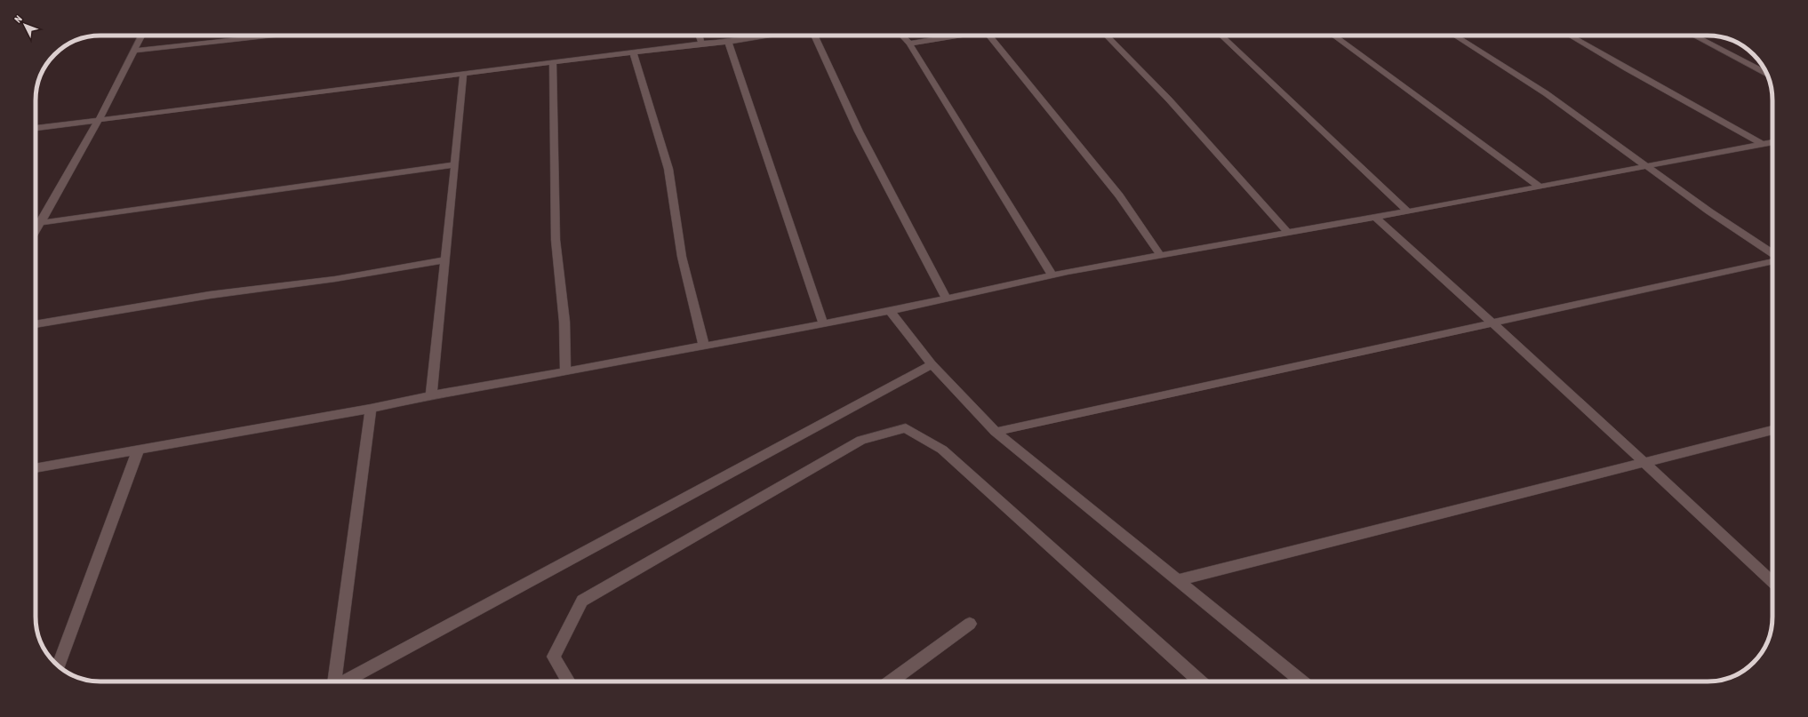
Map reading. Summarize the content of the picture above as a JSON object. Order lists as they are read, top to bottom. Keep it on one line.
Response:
{"north":"top left"}
